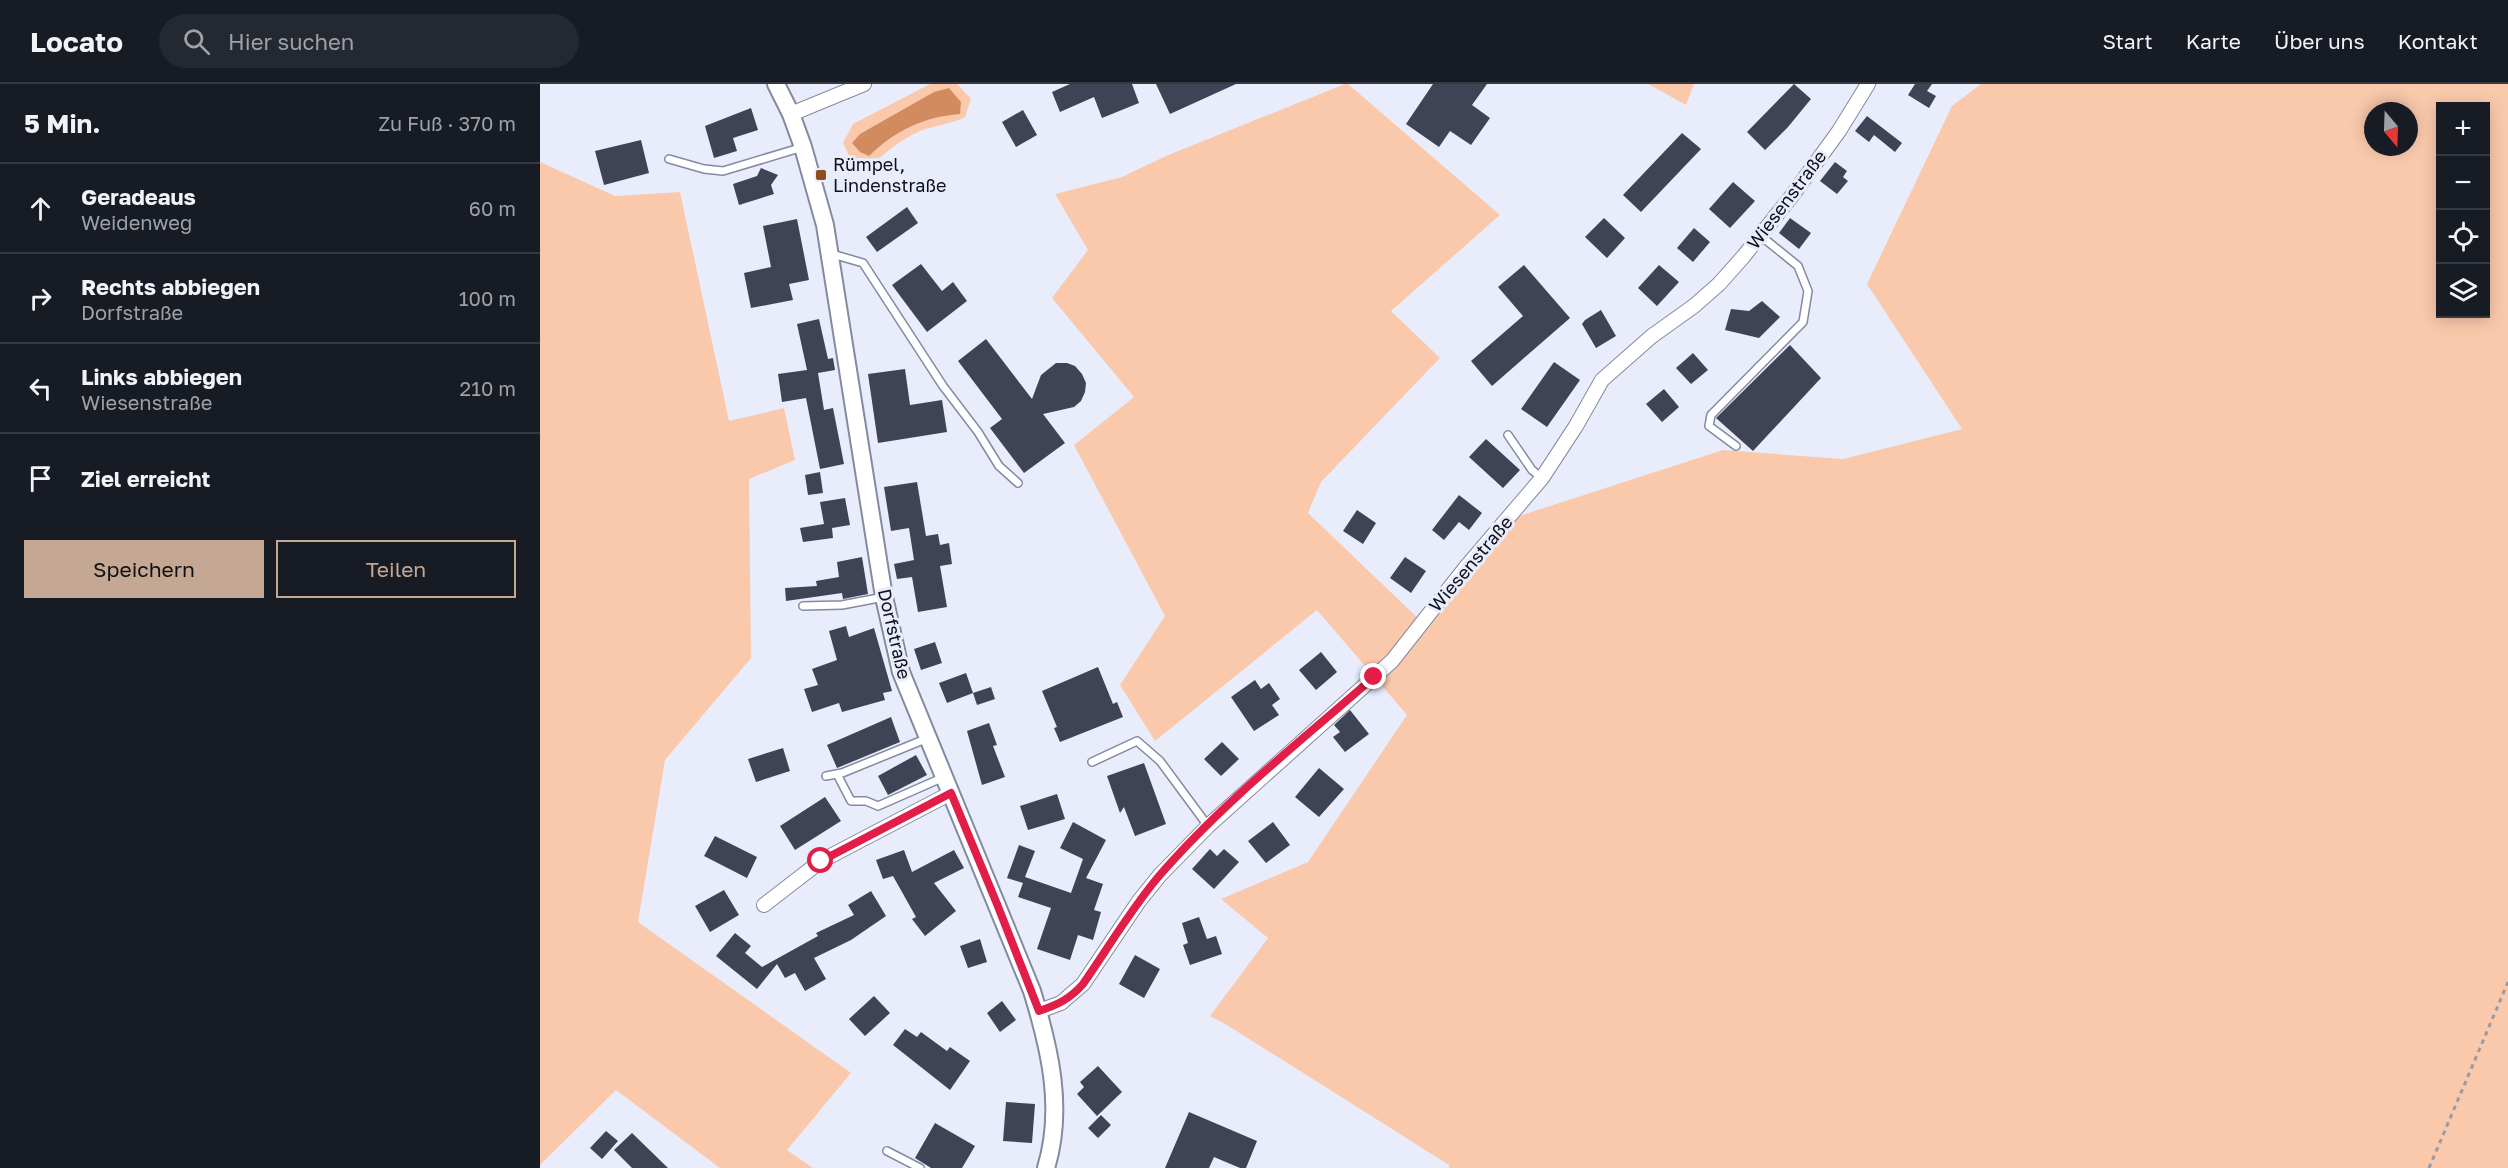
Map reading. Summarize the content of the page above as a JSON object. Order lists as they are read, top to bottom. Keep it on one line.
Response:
{"streets":{"street":["Wiesenstraße","Dorfstraße"]},"crossings":[["Wiesenstraße","Dorfstraße"]],"places":{"transit":["Rümpel, Lindenstraße"]},"north":"bottom","page":{"header":"Locato","search":"Hier suchen","nav":["Start","Karte","Über uns","Kontakt"],"heading":["5 Min.","Zu Fuß · 370 m"],"map_buttons":["+","−"],"list":[["Geradeaus","Weidenweg","60 m"],["Rechts abbiegen","Dorfstraße","100 m"],["Links abbiegen","Wiesenstraße","210 m"],"Ziel erreicht"],"buttons":["Speichern","Teilen"]}}
